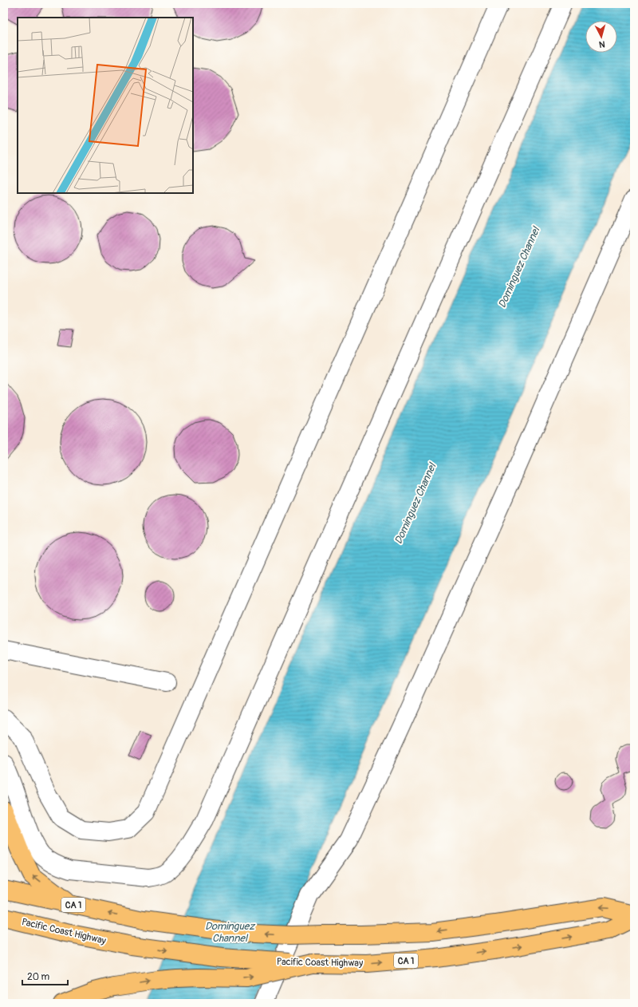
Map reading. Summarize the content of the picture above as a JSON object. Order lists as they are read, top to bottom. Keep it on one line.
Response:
{"streets":{"highway":["CA 1","Pacific Coast Highway"]},"water":["Dominguez Channel"],"scale_bar":"20 m","north":"bottom"}
